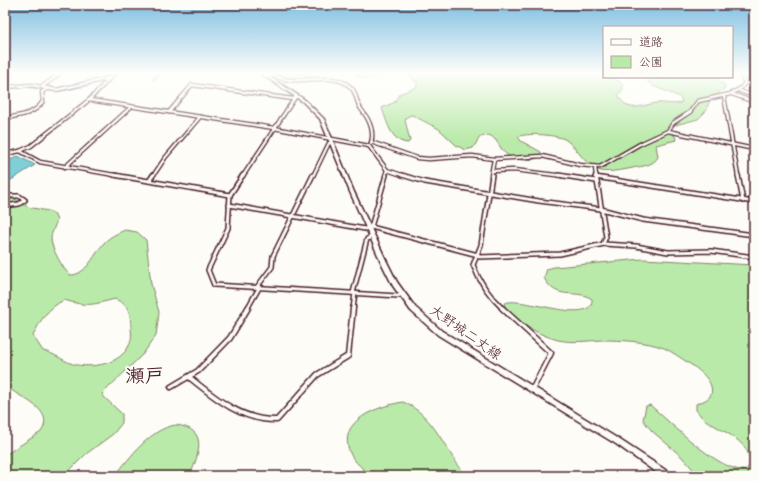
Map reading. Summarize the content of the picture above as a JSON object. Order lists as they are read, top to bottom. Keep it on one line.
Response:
{"streets":{"main road":["大野城二丈線"]},"districts":["瀬戸"],"legend":["道路","公園"]}
